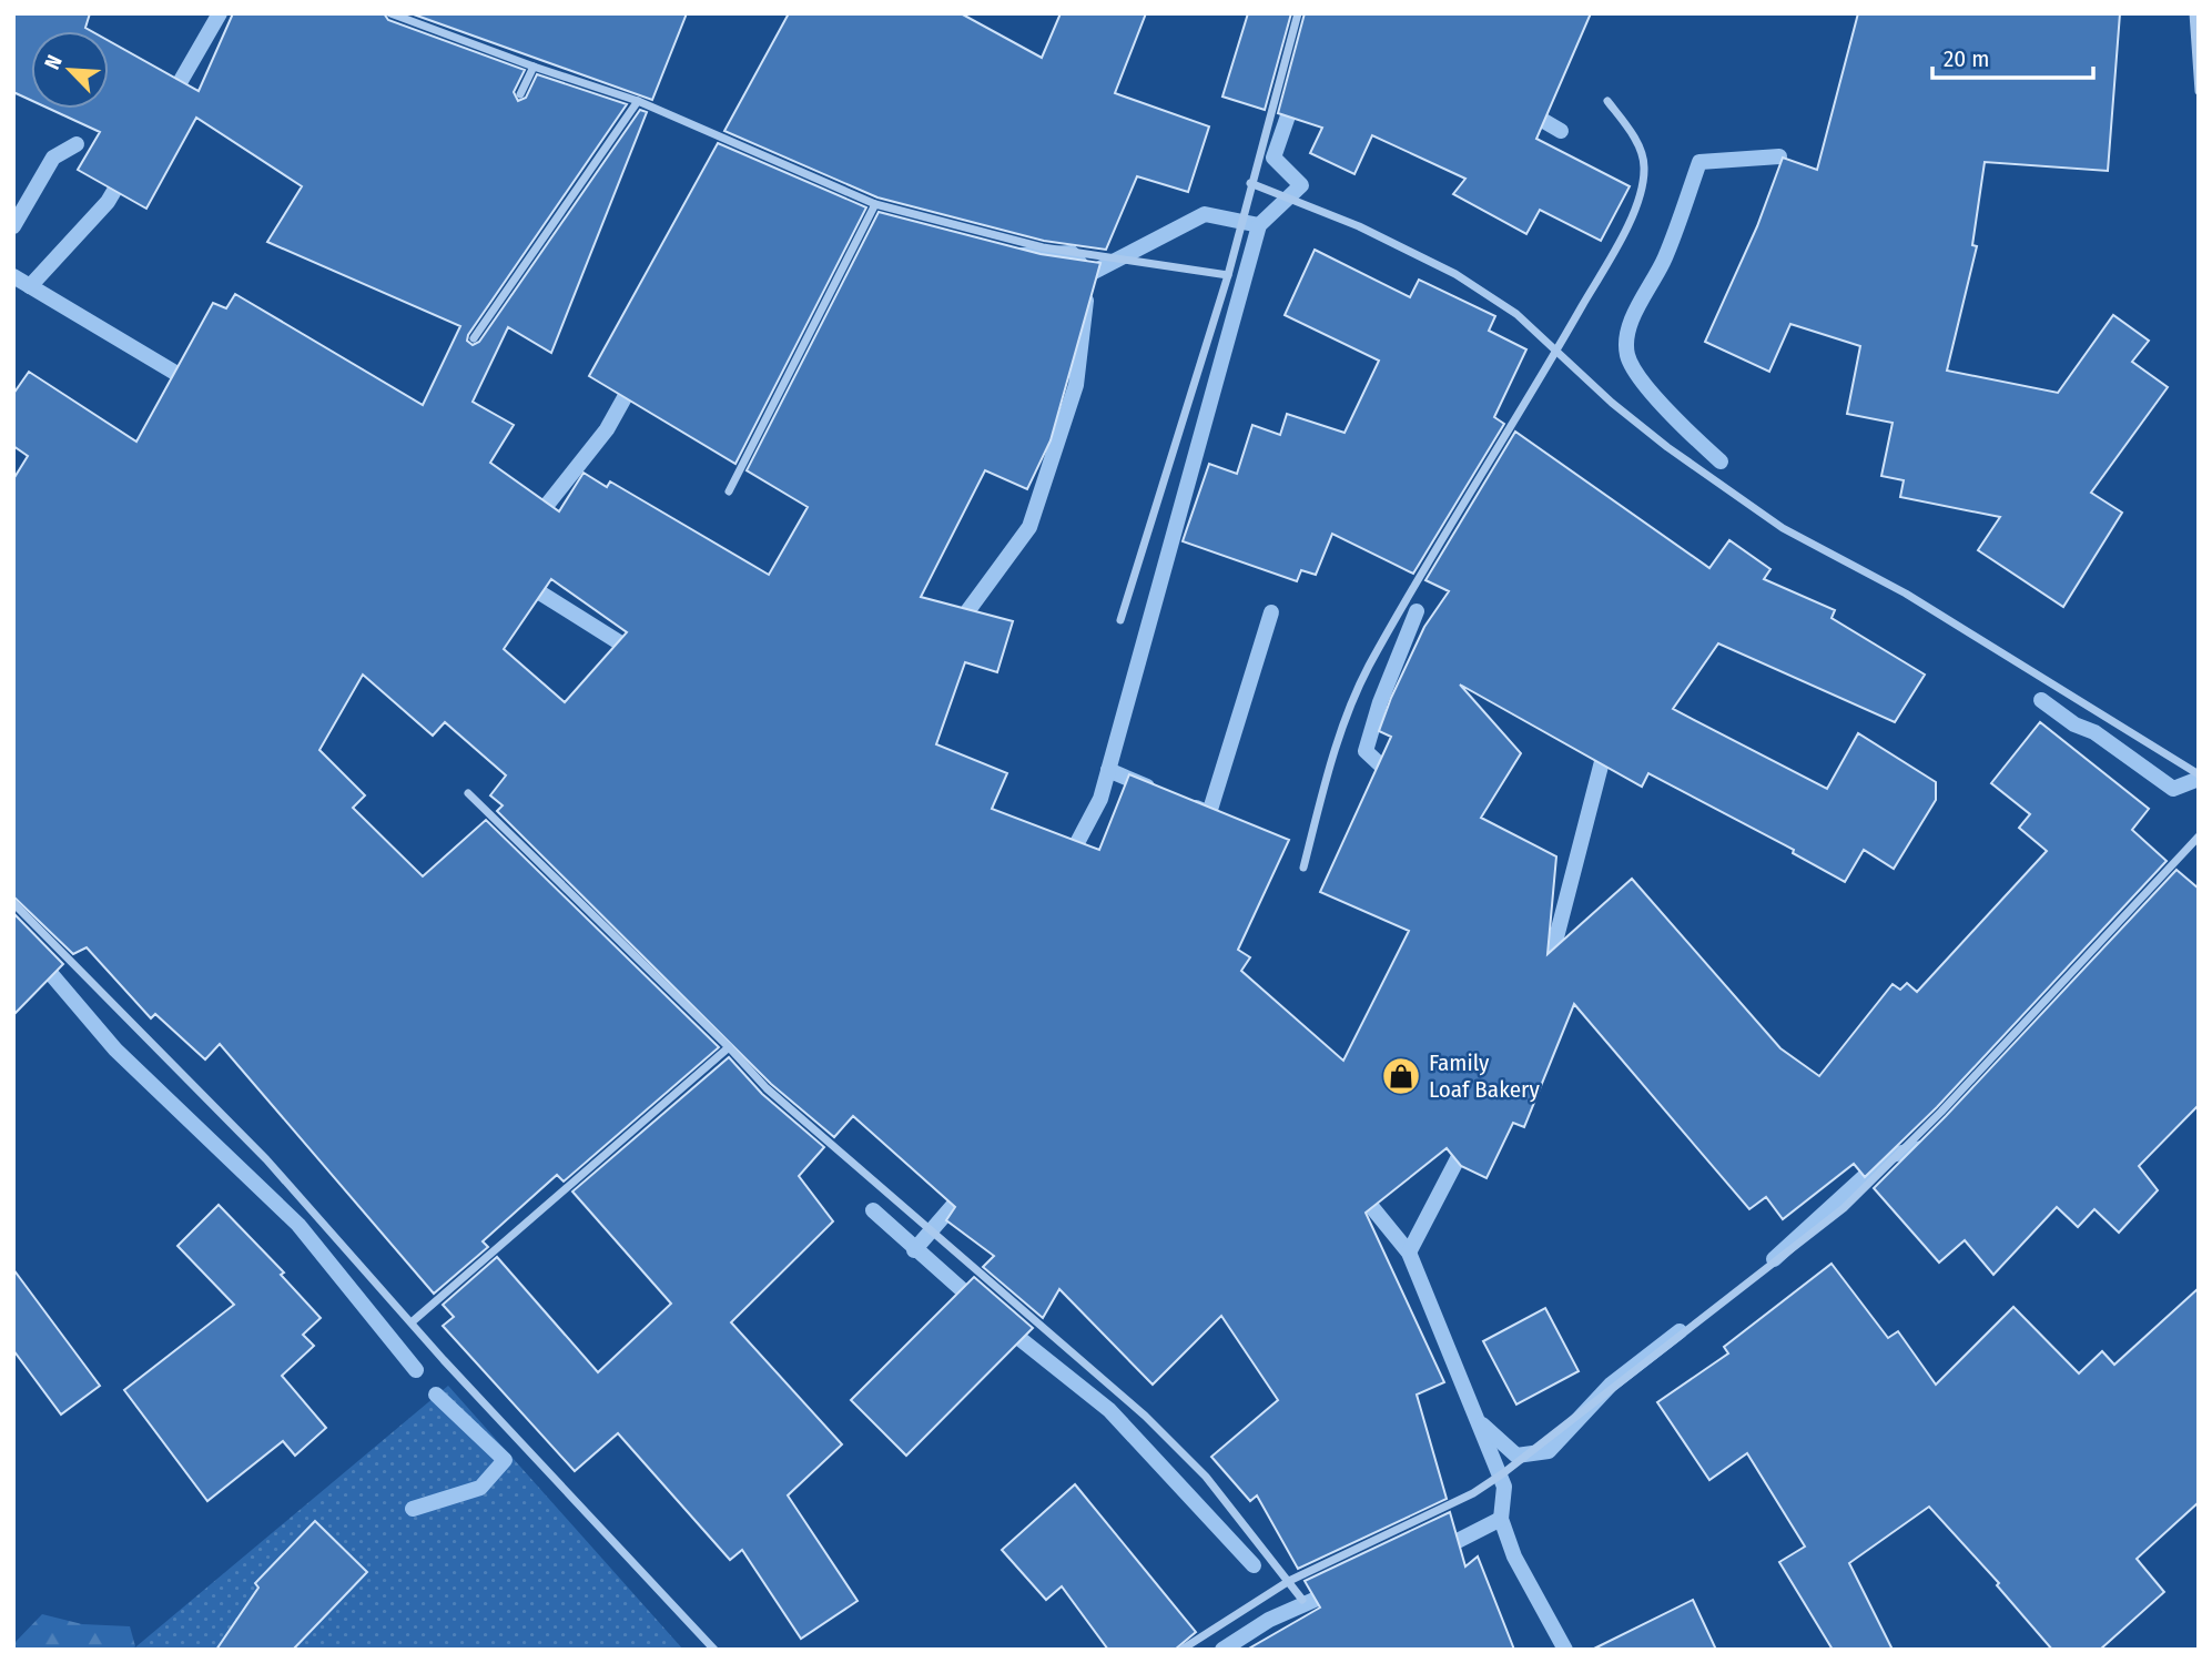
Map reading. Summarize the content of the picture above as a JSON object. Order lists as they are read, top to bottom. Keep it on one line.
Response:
{"places":{"shop":["Family Loaf Bakery"]},"scale_bar":"20 m","north":"top left"}
